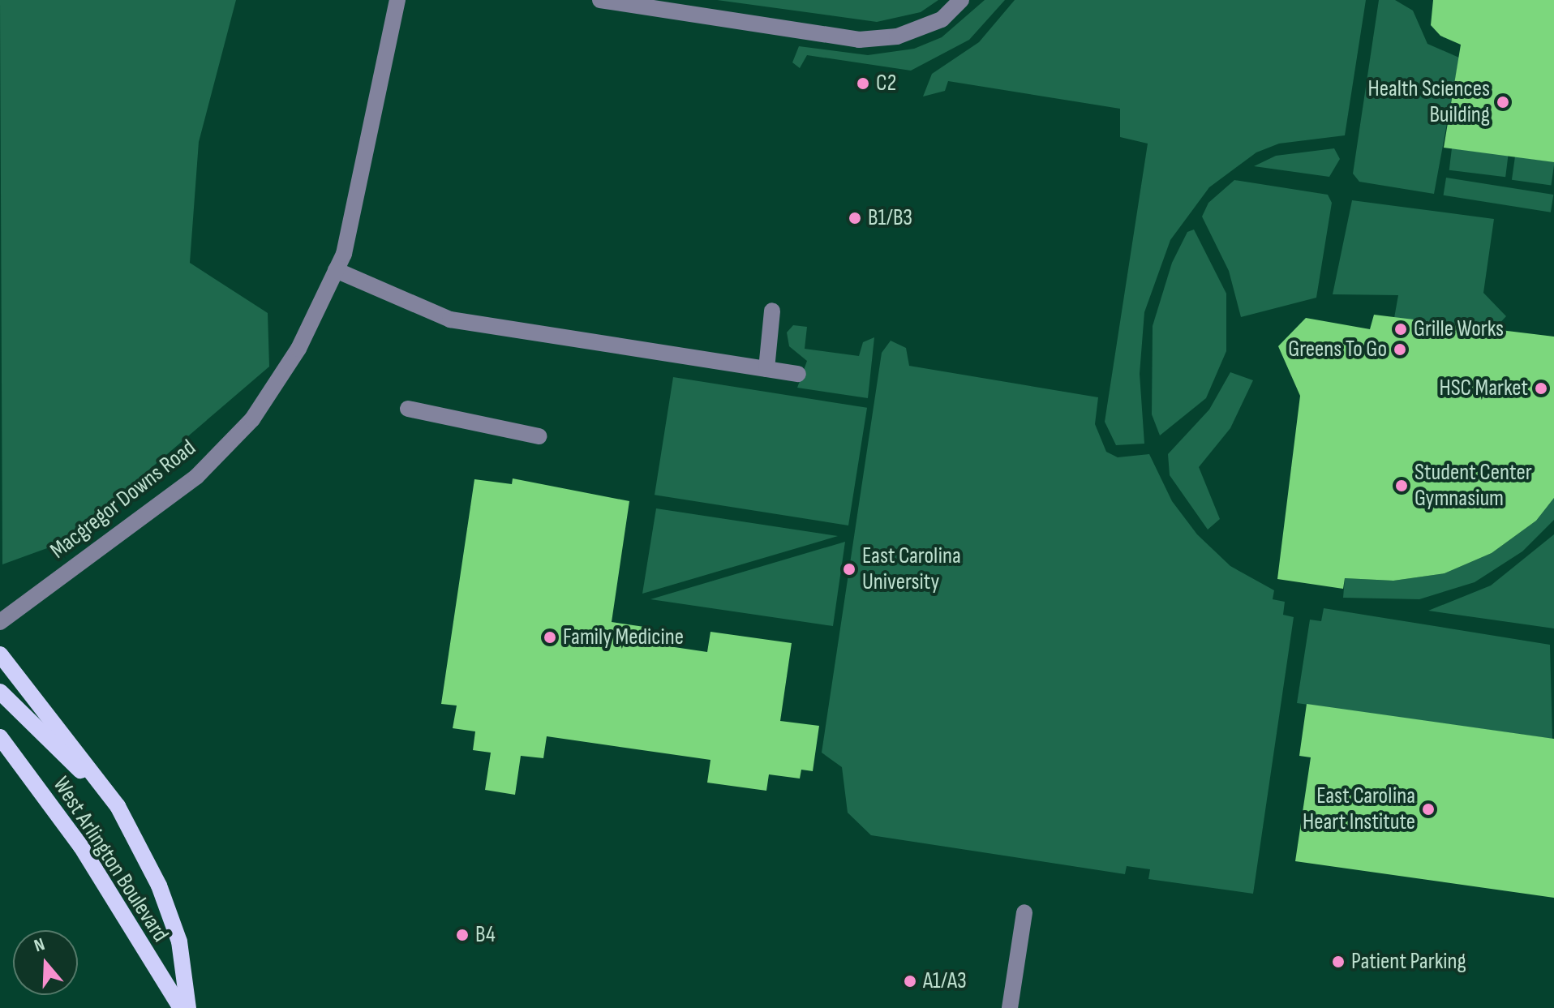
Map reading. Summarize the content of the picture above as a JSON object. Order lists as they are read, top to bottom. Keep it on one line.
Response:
{"streets":{"main road":["West Arlington Boulevard"],"street":["Macgregor Downs Road"]},"places":["C2","Health Sciences Building","B1/B3","Grille Works","Greens To Go","HSC Market","Student Center Gymnasium","East Carolina University","Family Medicine","East Carolina Heart Institute","B4","Patient Parking","A1/A3"],"north":"top"}
